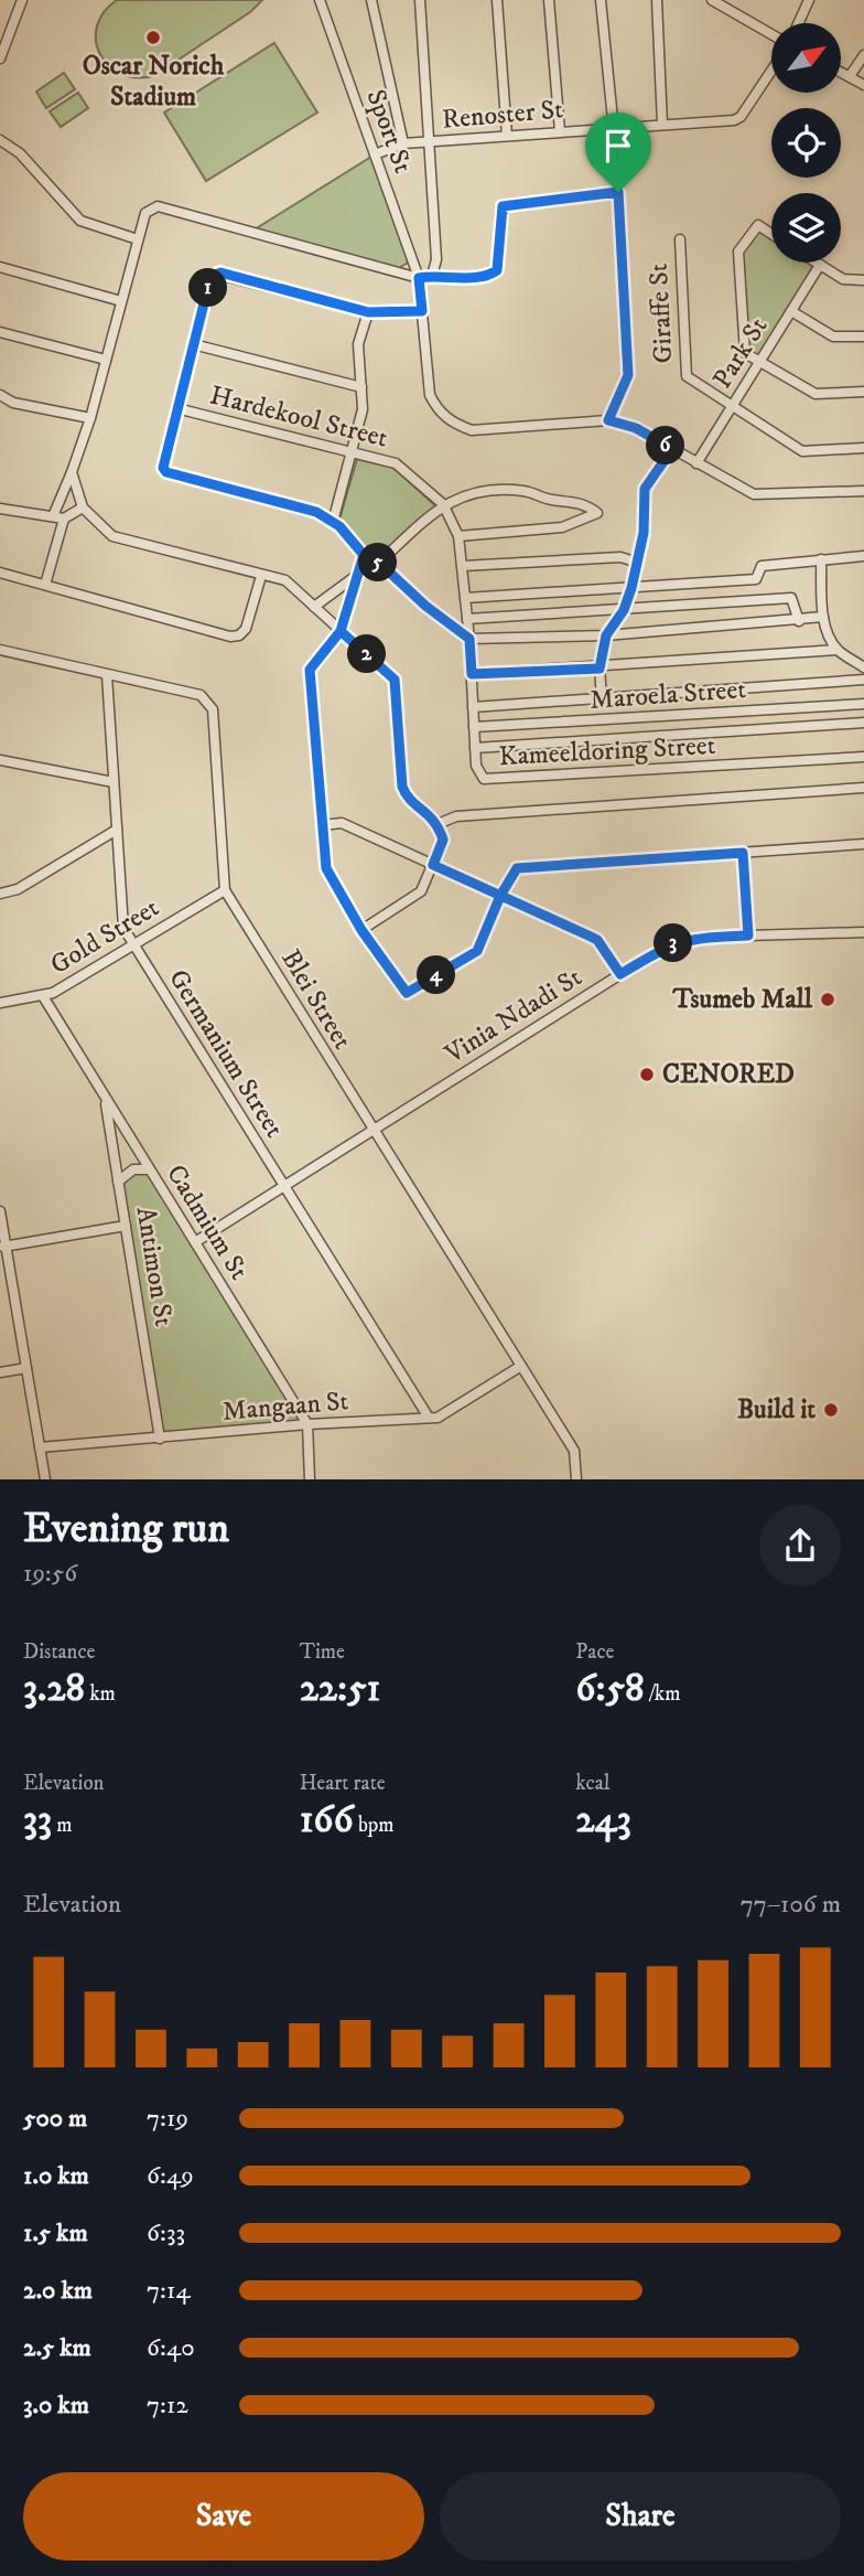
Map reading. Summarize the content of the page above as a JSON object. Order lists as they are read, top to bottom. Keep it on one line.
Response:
{"streets":{"street":["Renoster St","Sport St","Giraffe St","Park St","Hardekool Street","Maroela Street","Kameeldoring Street","Gold Street","Blei Street","Vinia Ndadi St","Germanium Street","Cadmium St","Antimon St","Mangaan St"]},"crossings":[["Renoster St","Sport St"],["Giraffe St","Park St"],["Hardekool Street","Kameeldoring Street"],["Maroela Street","Kameeldoring Street"],["Gold Street","Blei Street"],["Gold Street","Germanium Street"],["Gold Street","Cadmium St"],["Blei Street","Vinia Ndadi St"],["Blei Street","Germanium Street"],["Blei Street","Mangaan St"],["Vinia Ndadi St","Germanium Street"],["Vinia Ndadi St","Cadmium St"],["Germanium Street","Mangaan St"],["Cadmium St","Antimon St"],["Cadmium St","Mangaan St"],["Antimon St","Mangaan St"]],"places":["Oscar Norich Stadium","Tsumeb Mall","CENORED","Build it"],"north":"top right","page":{"pins":["1","6","5","2","3","4"],"heading":["Evening run","19:56"],"stats":[["Distance","3.28 km"],["Time","22:51"],["Pace","6:58 /km"],["Elevation","33 m"],["Heart rate","166 bpm"],["kcal","243"]],"chart":["Elevation","77–106 m"],"list":[{"name":"500 m","note":"7:19"},{"name":"1.0 km","note":"6:49"},{"name":"1.5 km","note":"6:33"},{"name":"2.0 km","note":"7:14"},{"name":"2.5 km","note":"6:40"},{"name":"3.0 km","note":"7:12"}],"buttons":["Save","Share"]}}
